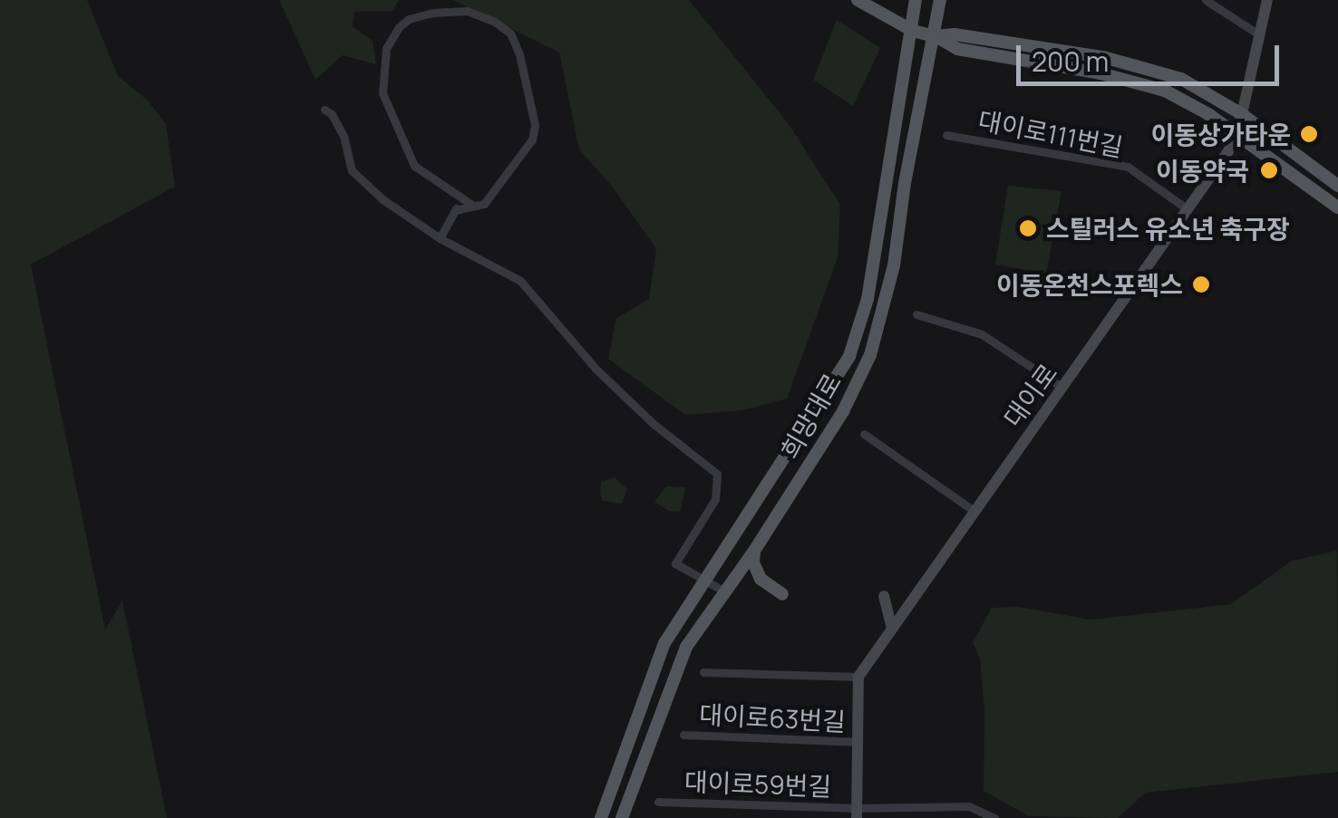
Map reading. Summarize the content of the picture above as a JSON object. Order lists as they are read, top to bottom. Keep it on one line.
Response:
{"streets":{"main road":["희망대로"],"street":["대이로111번길","대이로","대이로63번길","대이로59번길"]},"crossings":[["대이로111번길","대이로"]],"places":["이동상가타운","이동약국","스틸러스 유소년 축구장","이동온천스포렉스"],"scale_bar":"200 m"}
